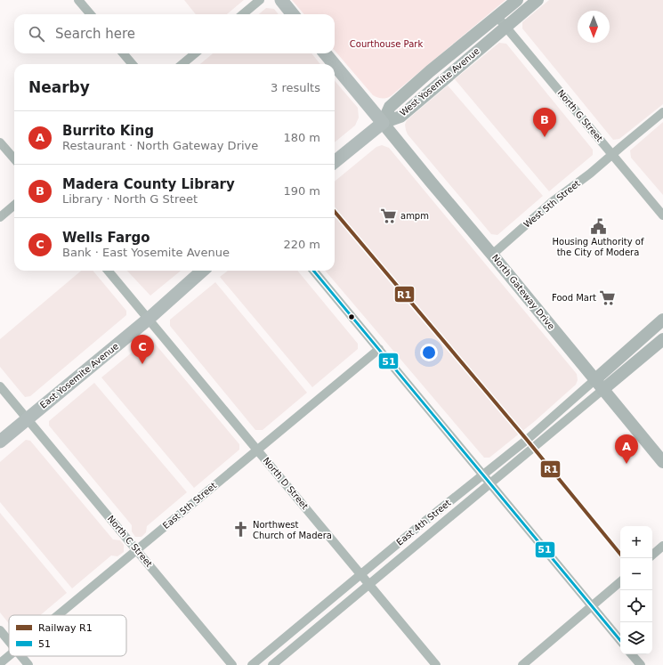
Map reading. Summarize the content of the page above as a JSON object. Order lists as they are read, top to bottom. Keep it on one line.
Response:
{"streets":{"main road":["West Yosemite Avenue","North Gateway Drive","East Yosemite Avenue"],"street":["North G Street","West 5th Street","North D Street","East 5th Street","East 4th Street","North C Street"]},"crossings":[["West Yosemite Avenue","North G Street"],["West Yosemite Avenue","North Gateway Drive"],["North G Street","West 5th Street"],["West 5th Street","North Gateway Drive"],["North Gateway Drive","East 4th Street"],["East Yosemite Avenue","North D Street"],["East Yosemite Avenue","North C Street"],["North D Street","East 5th Street"],["North D Street","East 4th Street"],["East 5th Street","North C Street"]],"parks":["Courthouse Park"],"places":{"supermarket":["ampm","Food Mart"],"public building":["Housing Authority of the City of Modera"],"church":["Northwest Church of Madera"]},"lines":["rail line R1","transit line 51"],"legend":["Railway R1","51"],"north":"bottom","page":{"search":"Search here","heading":["Nearby","3 results"],"pins":["B","C","A"],"list":[{"mark":"A","name":"Burrito King","note":"Restaurant · North Gateway Drive","value":"180 m"},{"mark":"B","name":"Madera County Library","note":"Library · North G Street","value":"190 m"},{"mark":"C","name":"Wells Fargo","note":"Bank · East Yosemite Avenue","value":"220 m"}],"map_buttons":["+","−"]}}
